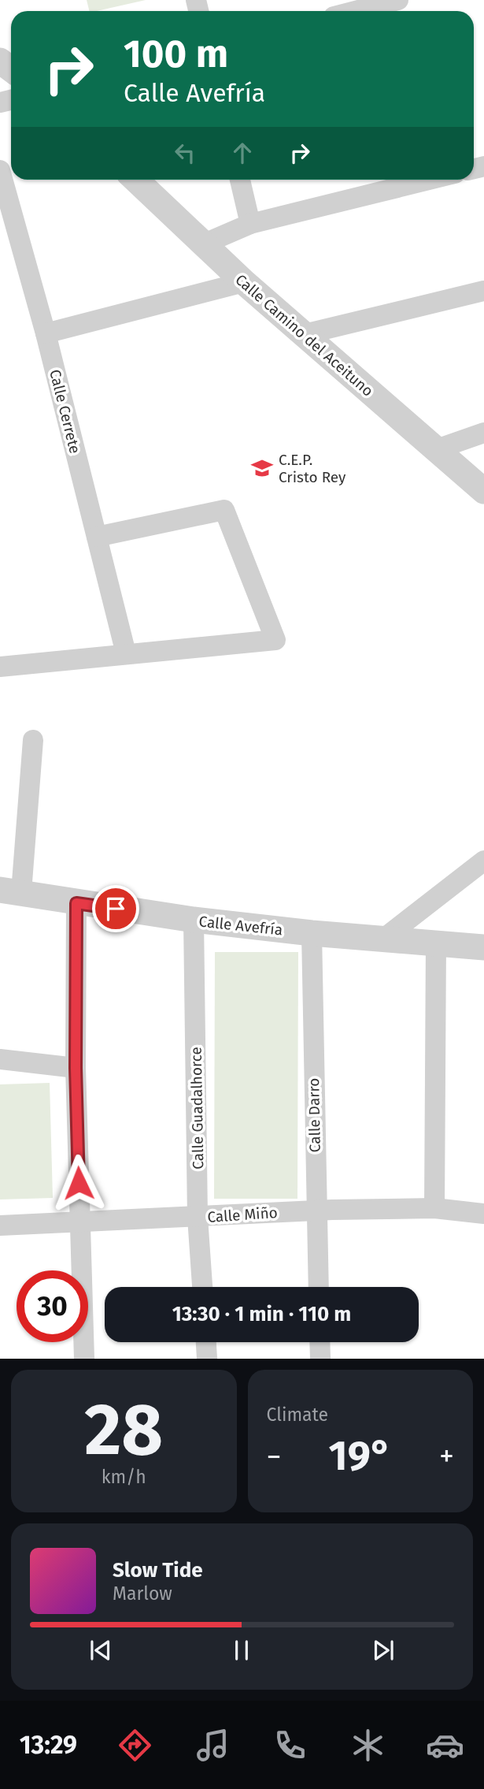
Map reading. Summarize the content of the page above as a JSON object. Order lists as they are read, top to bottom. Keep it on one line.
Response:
{"streets":{"street":["Calle Camino del Aceituno","Calle Cerrete","Calle Avefría","Calle Guadalhorce","Calle Darro","Calle Miño"]},"crossings":[["Calle Avefría","Calle Guadalhorce"],["Calle Avefría","Calle Darro"],["Calle Guadalhorce","Calle Miño"],["Calle Darro","Calle Miño"]],"places":{"school or university":["C.E.P. Cristo Rey"]},"page":{"turn":["100 m","Calle Avefría"],"limit":"30","trip":"13:30 · 1 min · 110 m","tile":[["28","km/h"],"Climate"],"heat":["−","19°","+"],"song":["Slow Tide","Marlow"],"tabs":"13:29"}}
